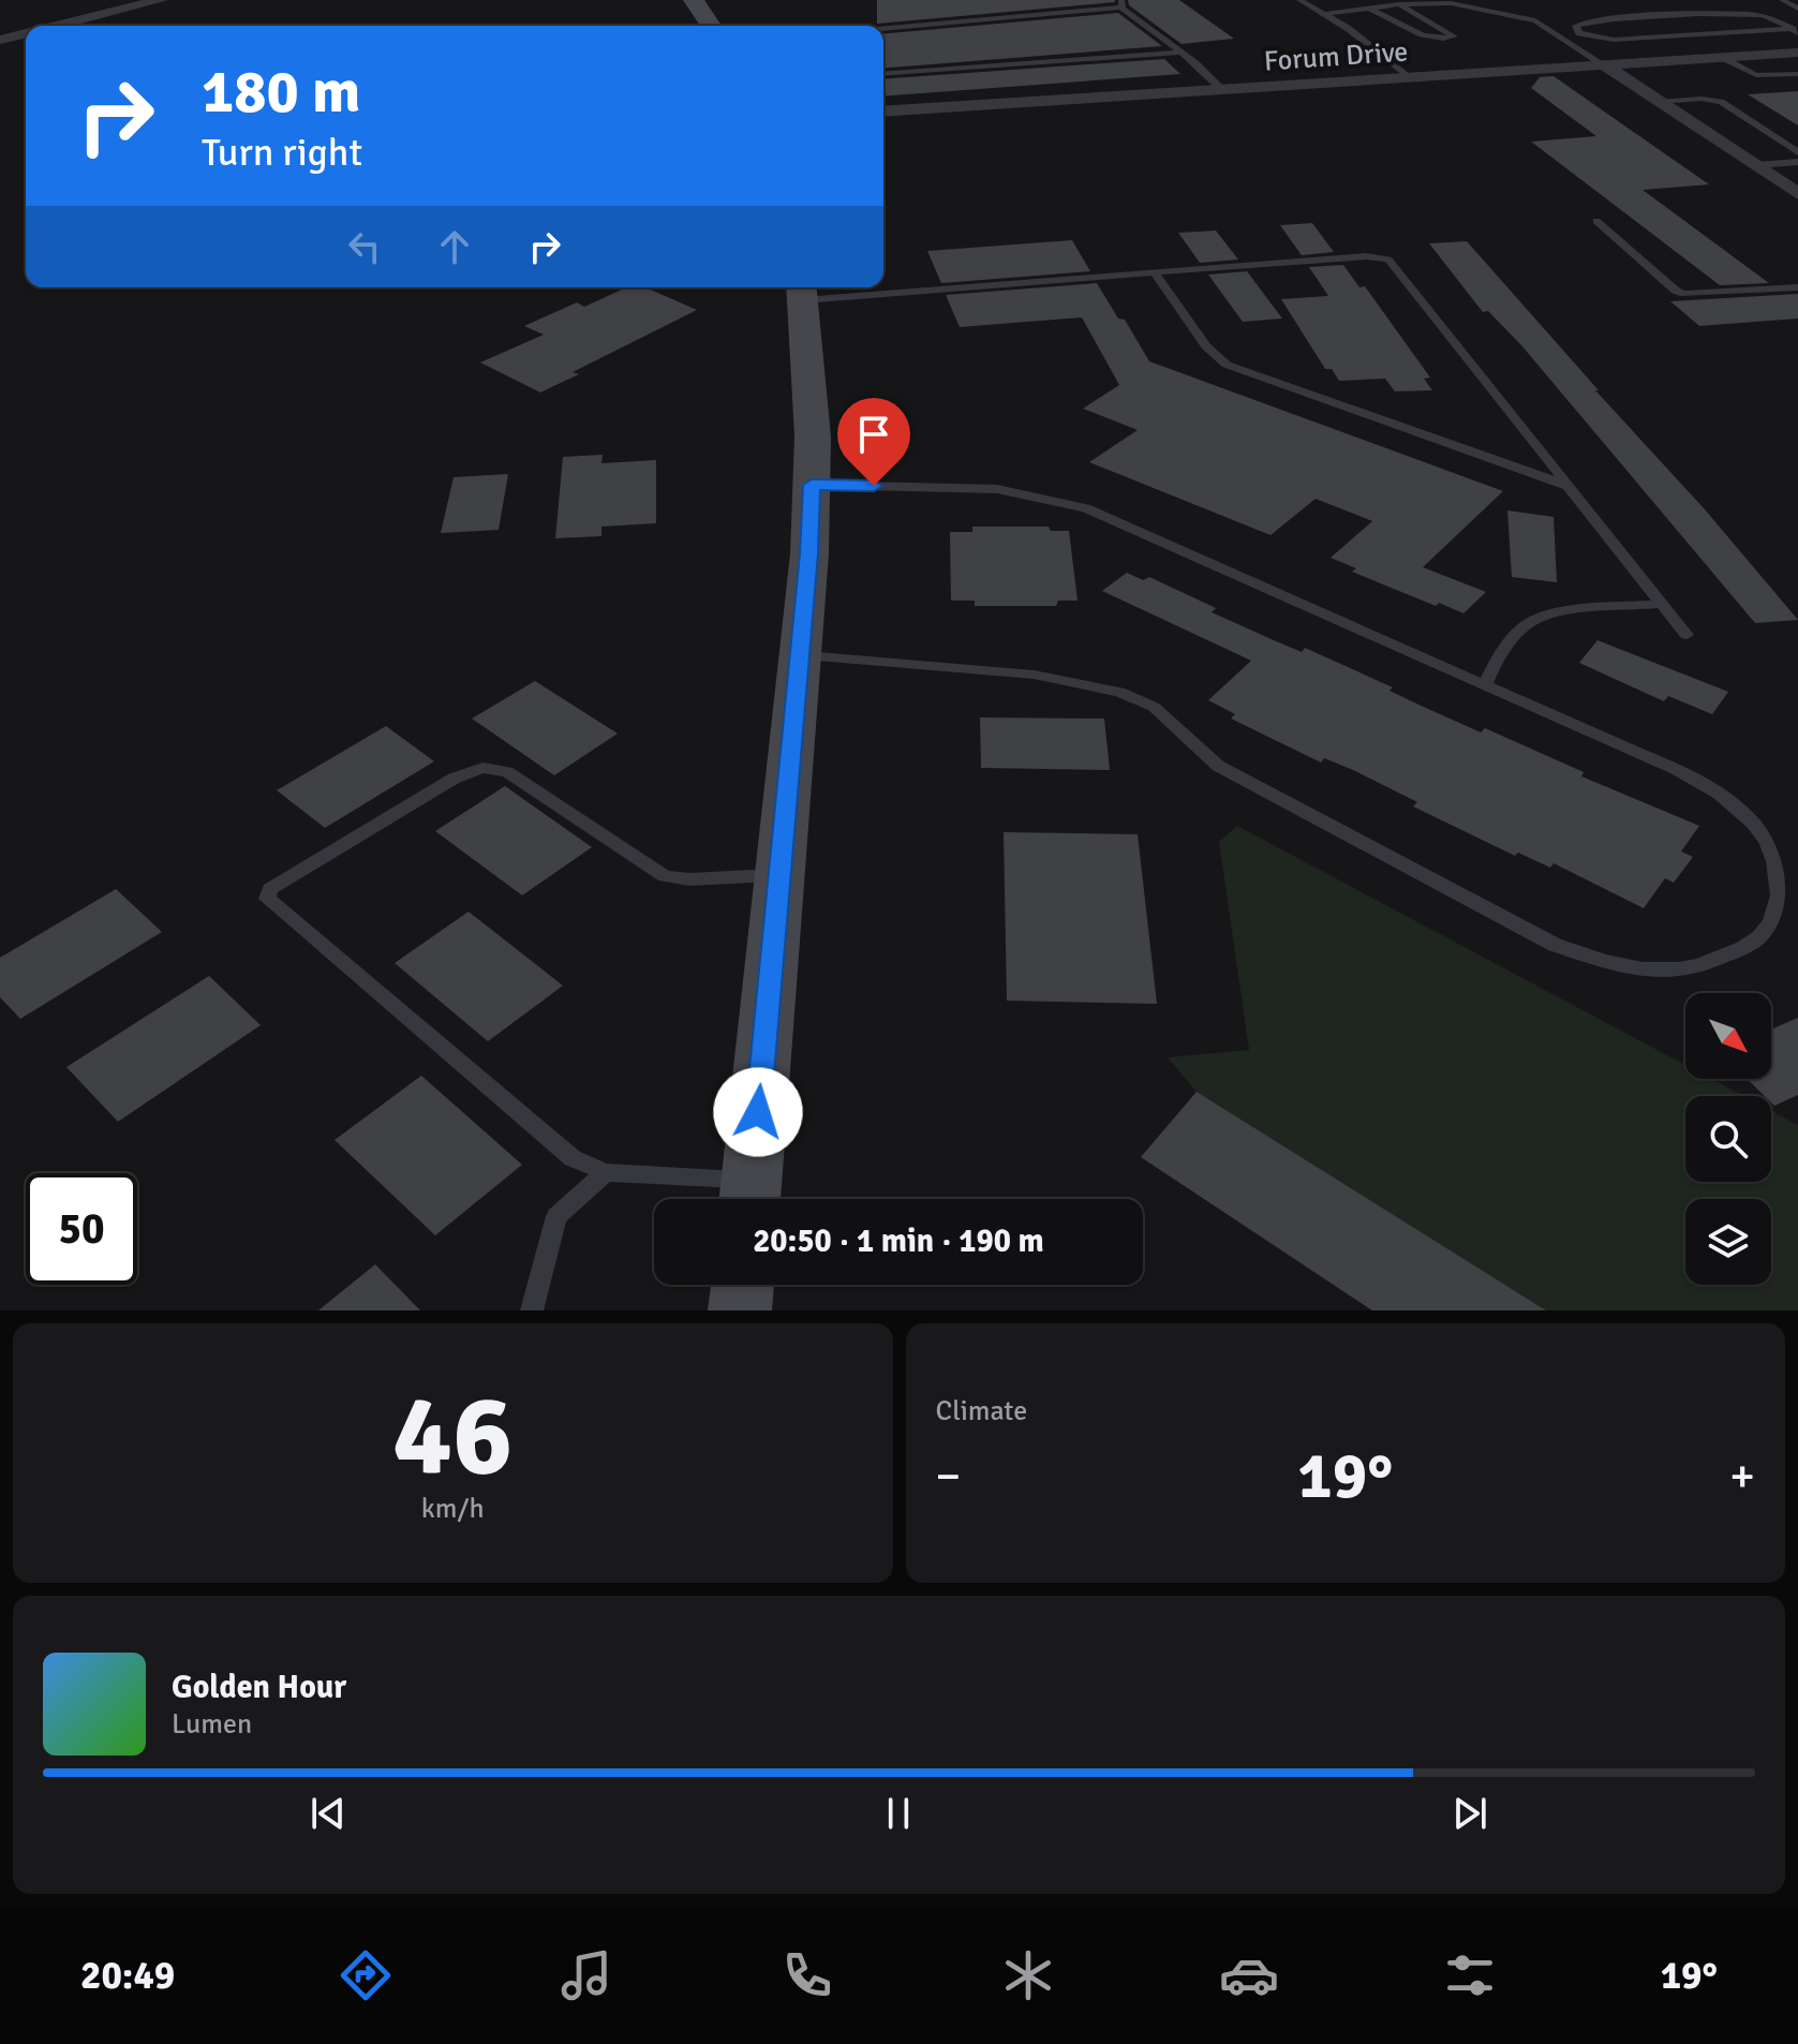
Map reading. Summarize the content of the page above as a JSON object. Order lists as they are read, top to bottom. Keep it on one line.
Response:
{"streets":{"street":["Forum Drive"]},"north":"bottom right","page":{"turn":["180 m","Turn right"],"limit":"50","trip":"20:50 · 1 min · 190 m","tile":[["46","km/h"],"Climate"],"heat":["−","19°","+"],"song":["Golden Hour","Lumen"],"tabs":["20:49","19°"]}}
